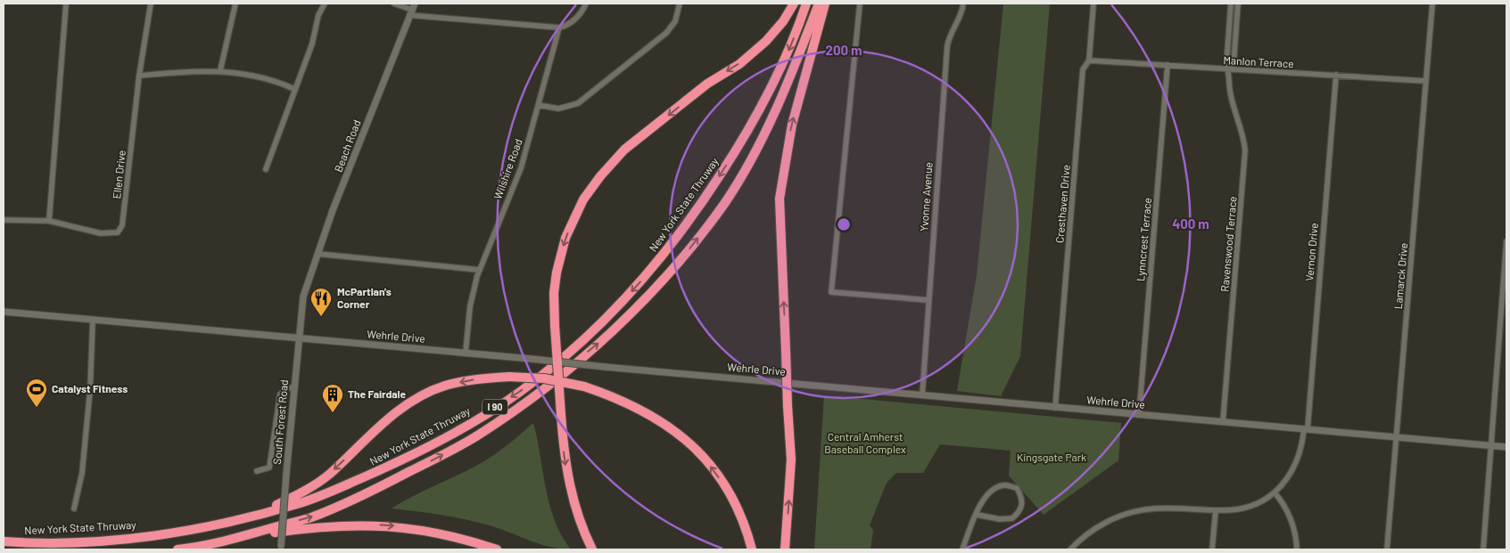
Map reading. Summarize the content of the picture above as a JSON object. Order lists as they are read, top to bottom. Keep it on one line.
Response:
{"streets":{"highway":["New York State Thruway","I 90"],"street":["Manlon Terrace","Beach Road","Wilshire Road","Ellen Drive","Yvonne Avenue","Cresthaven Drive","Lynncrest Terrace","Ravenswood Terrace","Vernon Drive","Lamarck Drive","Wehrle Drive","South Forest Road"]},"crossings":[["Manlon Terrace","Cresthaven Drive"],["Manlon Terrace","Lynncrest Terrace"],["Manlon Terrace","Ravenswood Terrace"],["Manlon Terrace","Vernon Drive"],["Manlon Terrace","Lamarck Drive"],["Beach Road","South Forest Road"],["Wilshire Road","Wehrle Drive"],["Yvonne Avenue","Wehrle Drive"],["Cresthaven Drive","Wehrle Drive"],["Lynncrest Terrace","Wehrle Drive"],["Ravenswood Terrace","Wehrle Drive"],["Vernon Drive","Wehrle Drive"],["Lamarck Drive","Wehrle Drive"],["Wehrle Drive","South Forest Road"]],"parks":["Central Amherst Baseball Complex","Kingsgate Park"],"places":{"restaurant":["McPartlan's Corner"],"sports":["Catalyst Fitness"],"building":["The Fairdale"]},"rings":["200 m","400 m"]}
